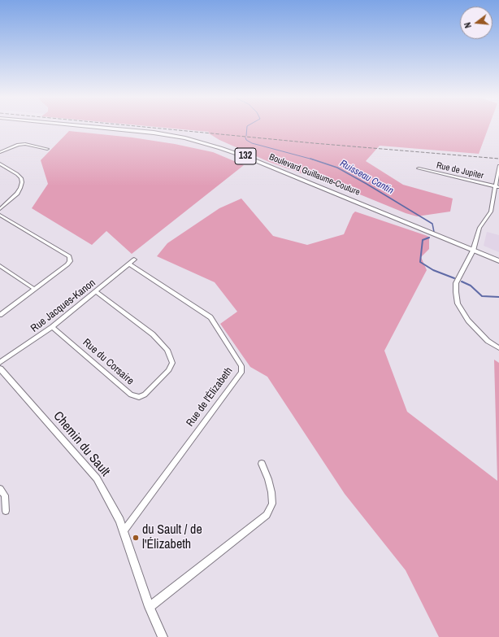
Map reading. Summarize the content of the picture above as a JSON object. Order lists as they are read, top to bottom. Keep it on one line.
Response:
{"streets":{"main road":["132","Boulevard Guillaume-Couture"],"street":["Rue de Jupiter","Rue Jacques-Kanon","Rue du Corsaire","Rue de l'Élizabeth","Chemin du Sault"]},"crossings":[["Rue Jacques-Kanon","Rue du Corsaire"],["Rue Jacques-Kanon","Rue de l'Élizabeth"],["Rue de l'Élizabeth","Chemin du Sault"]],"water":["Ruisseau Cantin"],"places":["du Sault / de l'Élizabeth"],"north":"left"}
